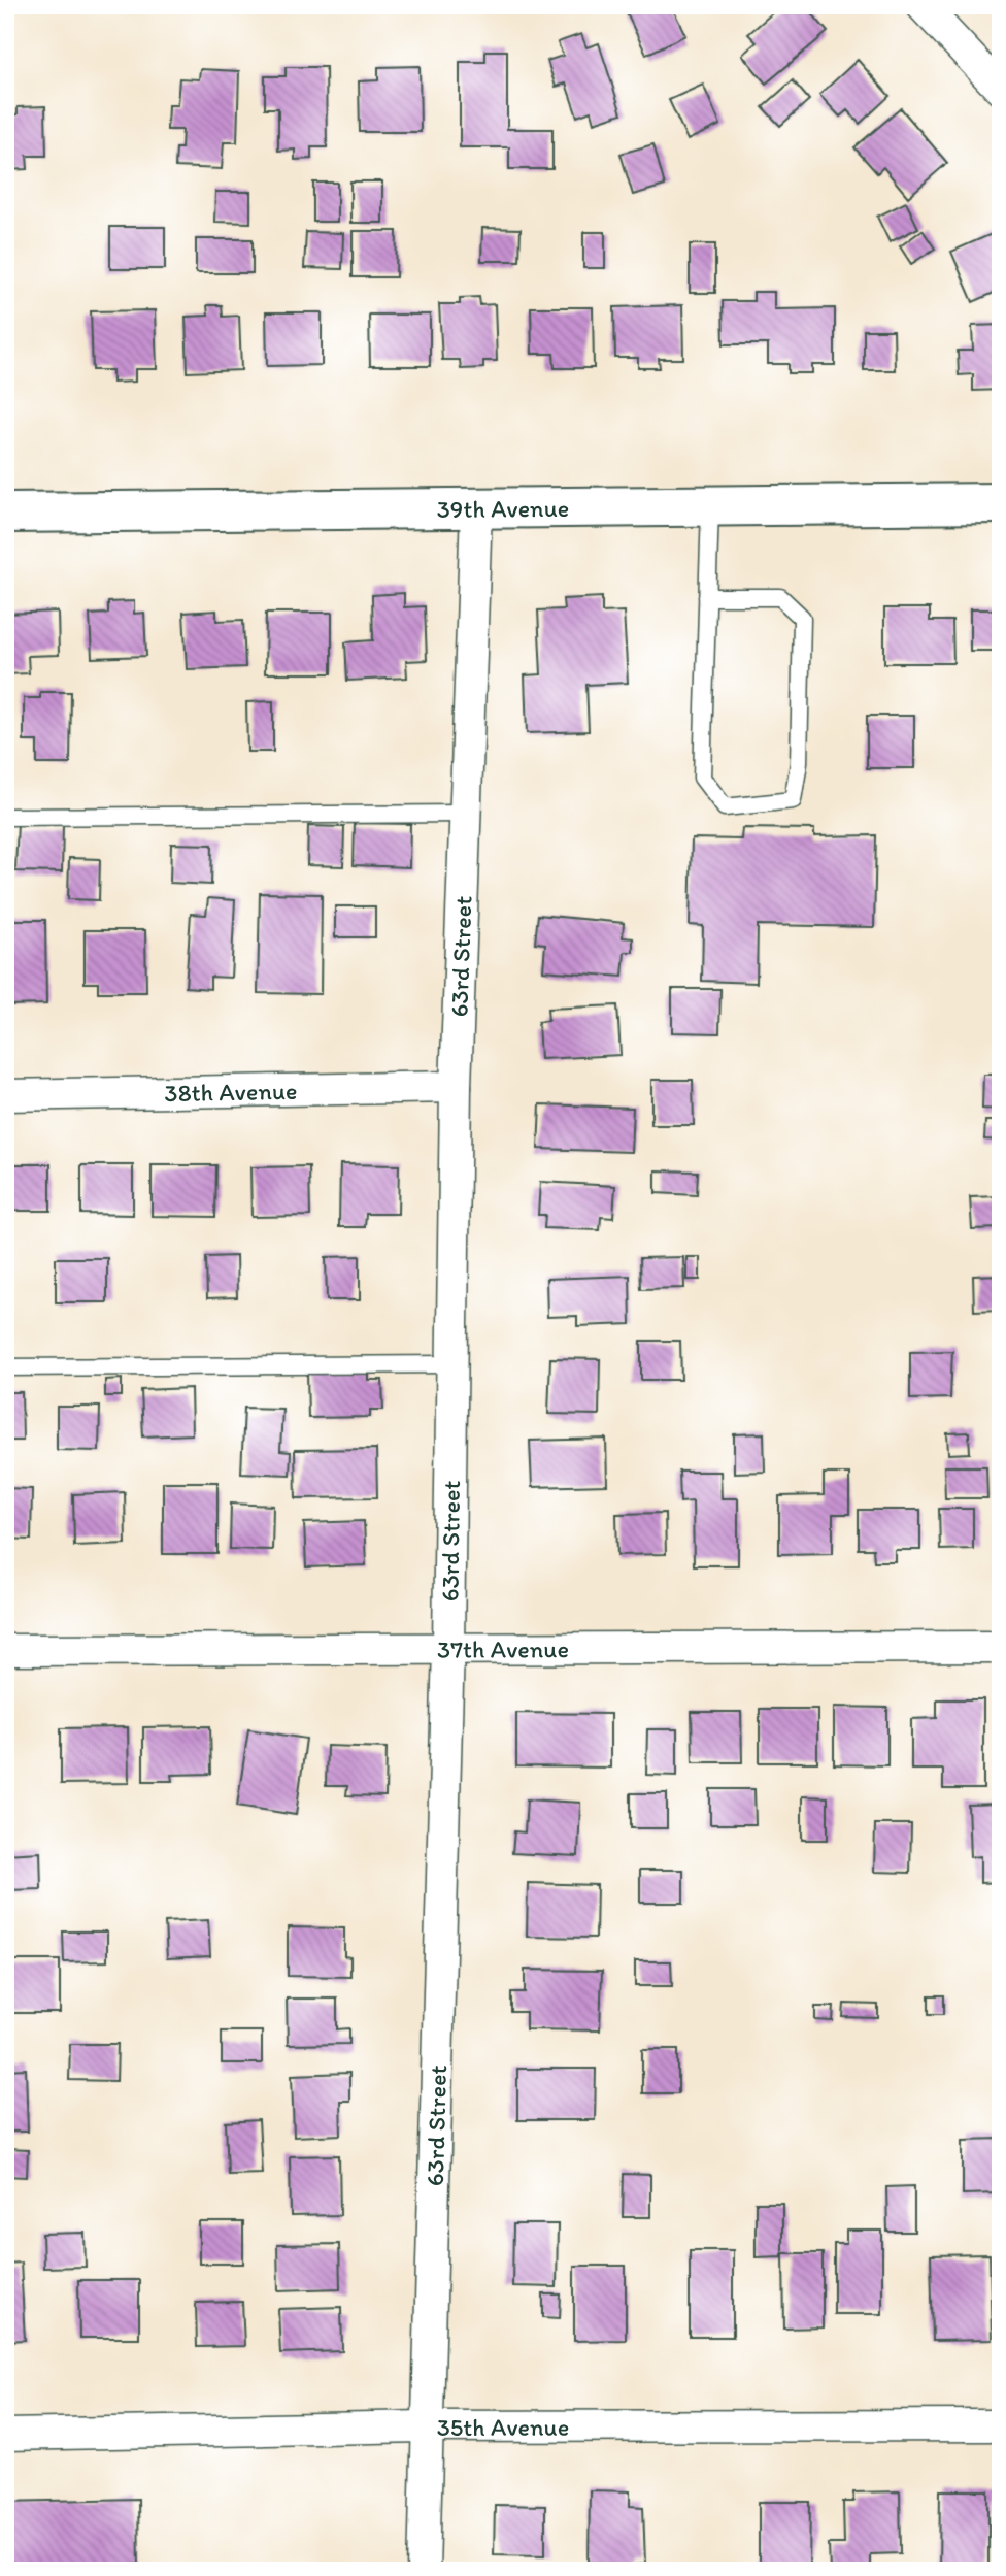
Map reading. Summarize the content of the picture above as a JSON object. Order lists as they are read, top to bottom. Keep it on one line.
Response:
{"streets":{"main road":["39th Avenue"],"street":["63rd Street","38th Avenue","37th Avenue","35th Avenue"]},"crossings":[["39th Avenue","63rd Street"],["63rd Street","38th Avenue"],["63rd Street","37th Avenue"],["63rd Street","35th Avenue"]]}
